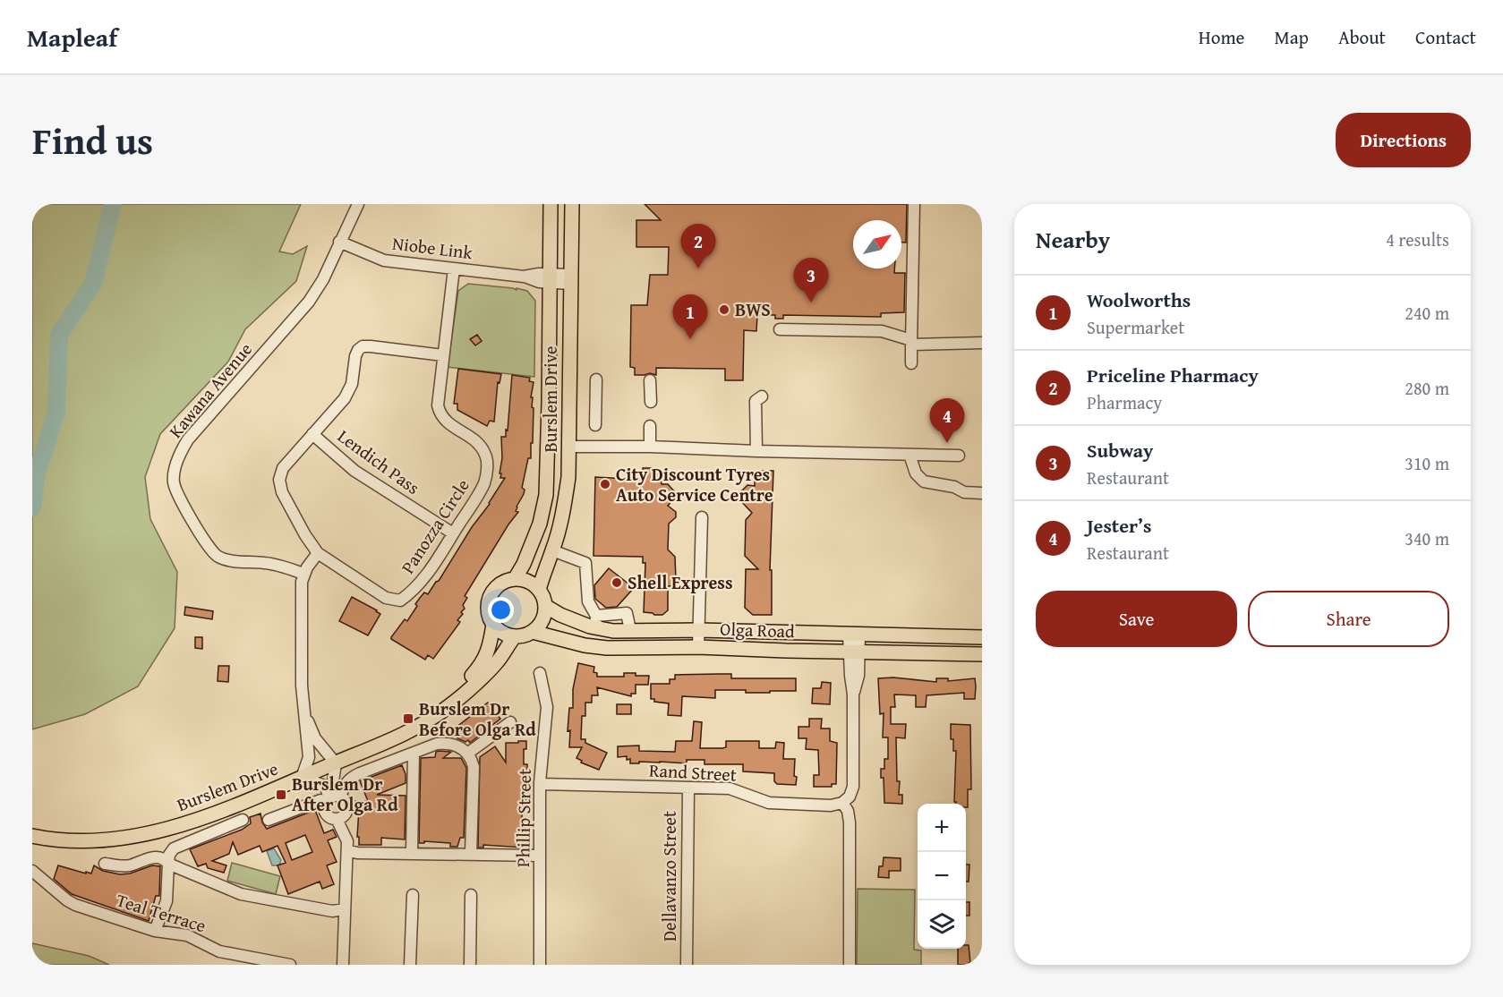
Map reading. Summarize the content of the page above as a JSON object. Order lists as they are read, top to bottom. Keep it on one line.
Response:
{"streets":{"main road":["Burslem Drive","Olga Road"],"street":["Niobe Link","Kawana Avenue","Lendich Pass","Panozza Circle","Rand Street","Phillip Street","Dellavanzo Street","Teal Terrace"]},"crossings":[["Niobe Link","Kawana Avenue"],["Niobe Link","Burslem Drive"],["Niobe Link","Panozza Circle"],["Burslem Drive","Olga Road"],["Lendich Pass","Panozza Circle"],["Rand Street","Phillip Street"],["Rand Street","Dellavanzo Street"]],"places":{"other":["BWS","City Discount Tyres Auto Service Centre","Shell Express"],"transit":["Burslem Dr Before Olga Rd","Burslem Dr After Olga Rd"]},"north":"top right","page":{"header":"Mapleaf","nav":["Home","Map","About","Contact"],"title":"Find us","buttons":["Directions",["Save","Share"]],"heading":["Nearby","4 results"],"pins":["2","3","1","4"],"list":[{"mark":"1","name":"Woolworths","note":"Supermarket","value":"240 m"},{"mark":"2","name":"Priceline Pharmacy","note":"Pharmacy","value":"280 m"},{"mark":"3","name":"Subway","note":"Restaurant","value":"310 m"},{"mark":"4","name":"Jester’s","note":"Restaurant","value":"340 m"}],"map_buttons":["+","−"]}}
